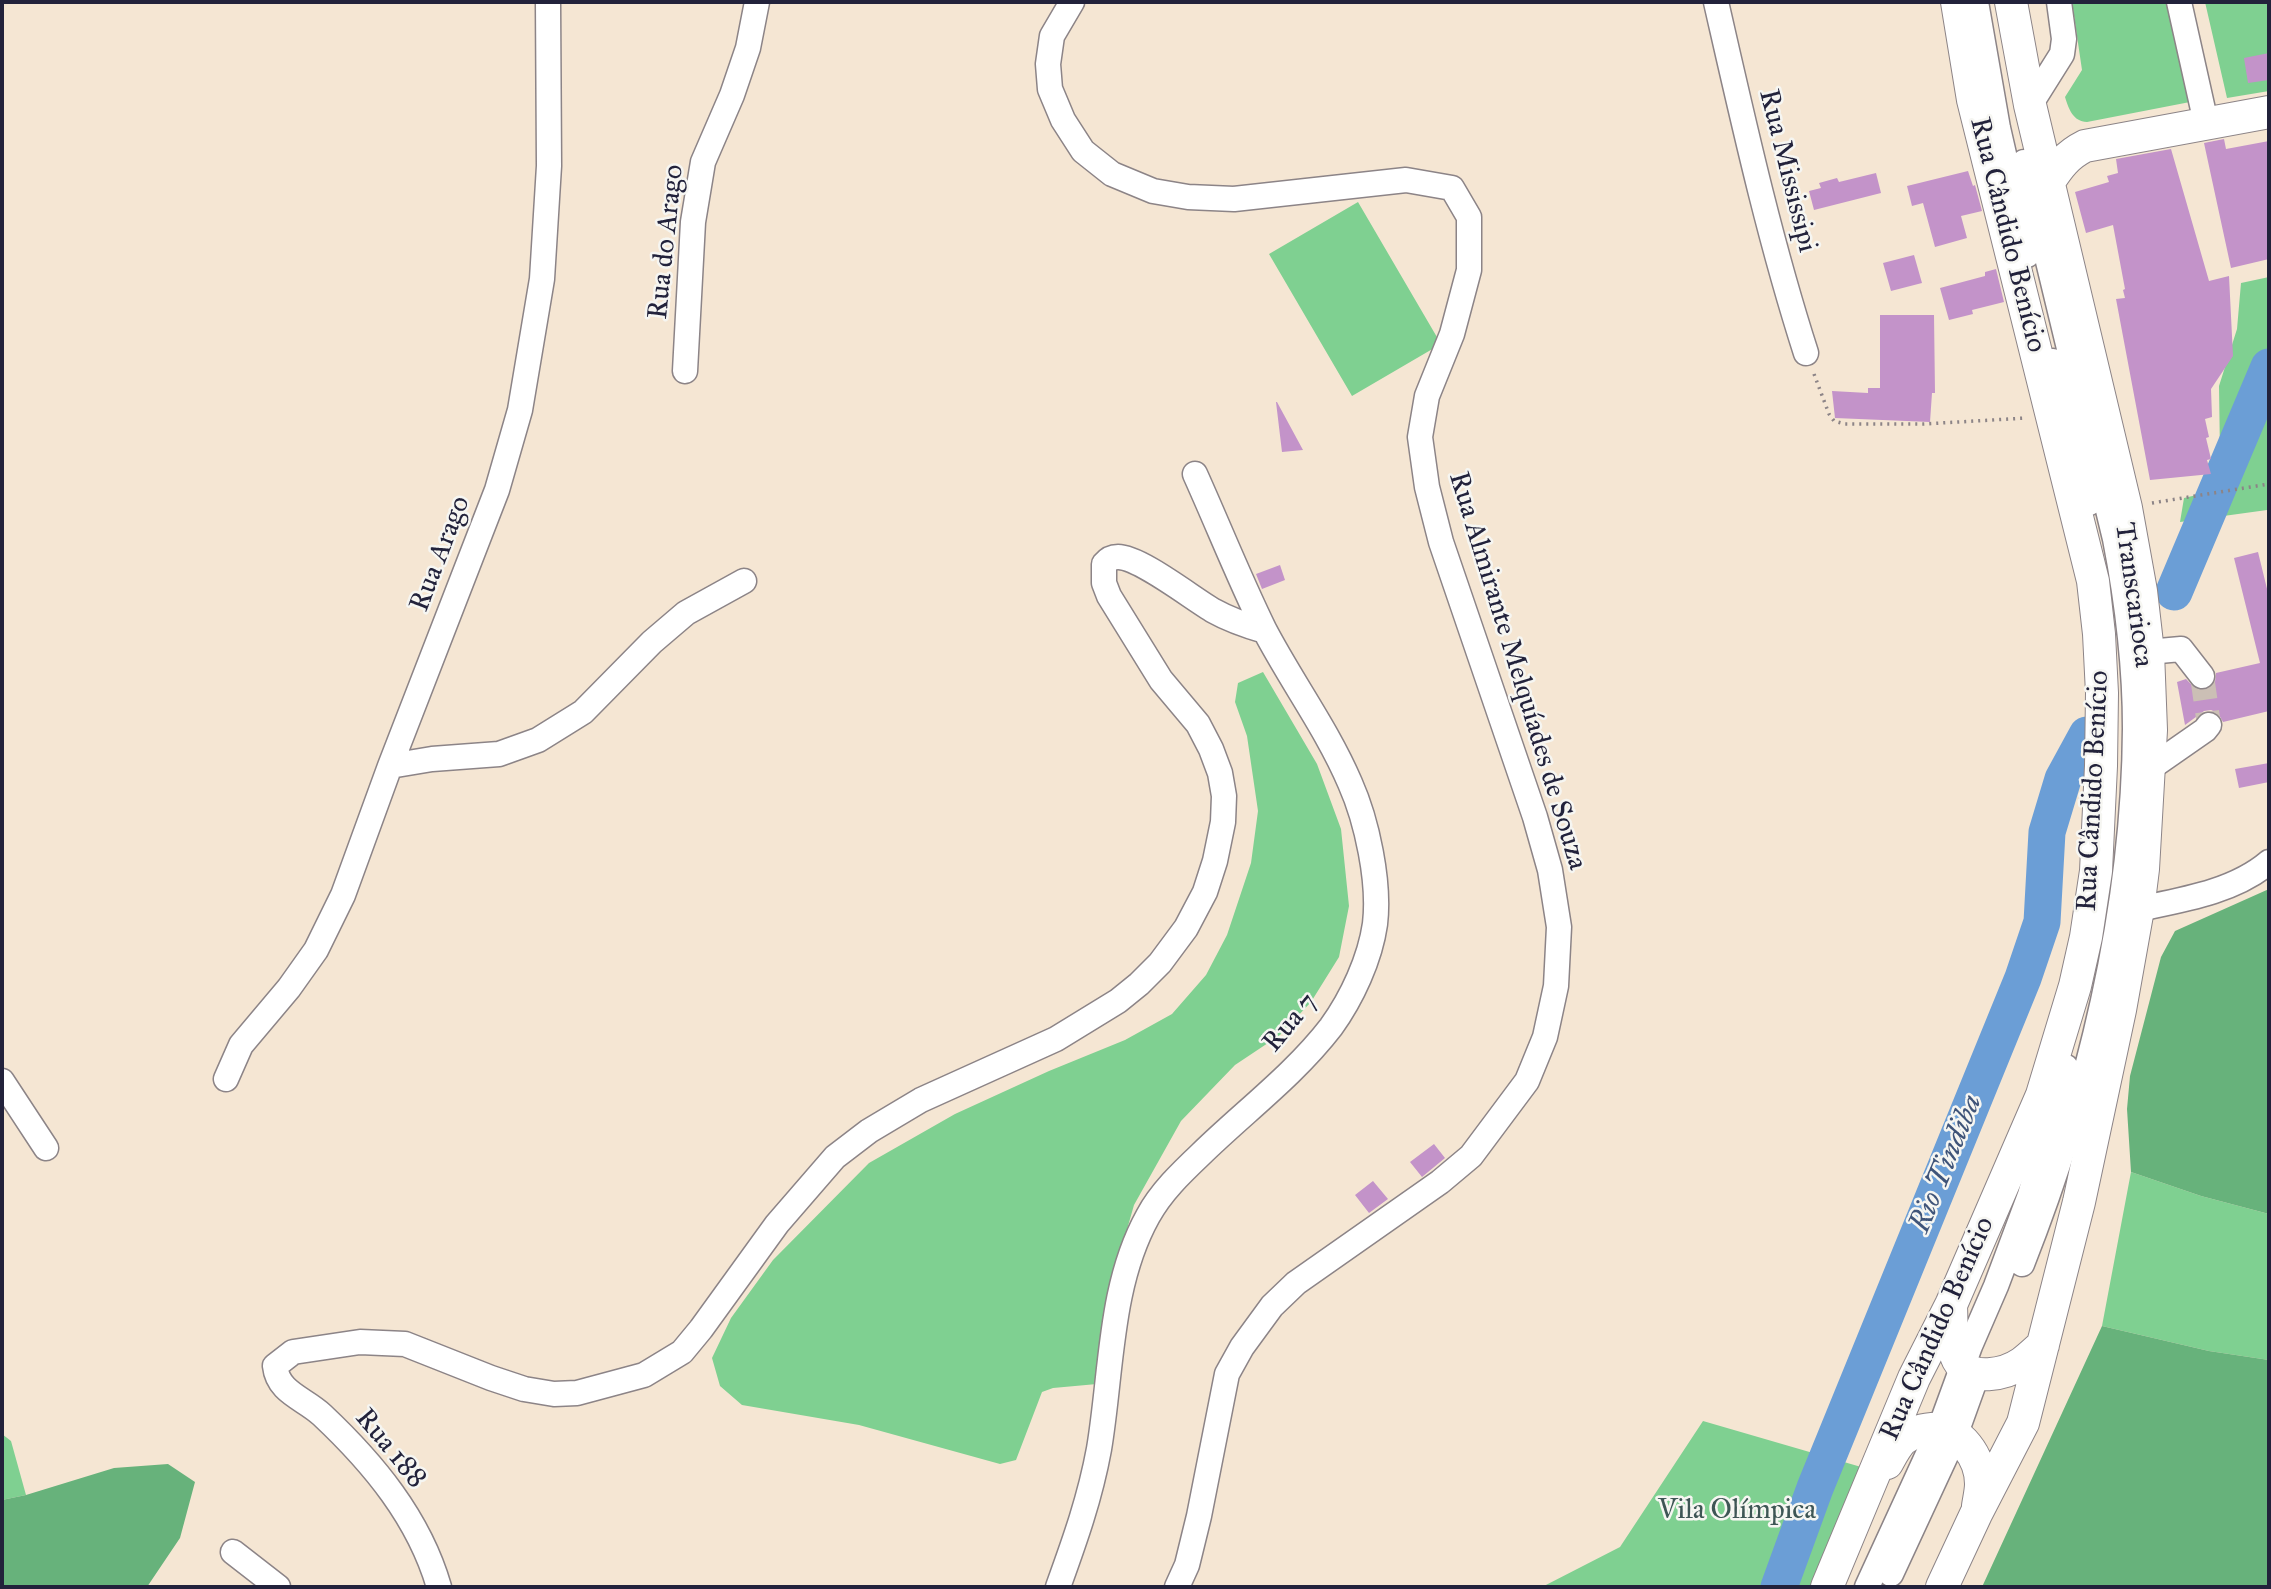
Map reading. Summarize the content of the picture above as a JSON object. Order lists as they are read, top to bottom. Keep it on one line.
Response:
{"streets":{"main road":["Rua Cândido Benício"],"street":["Rua Mississipi","Rua do Arago","Rua Arago","Transcarioca","Rua Almirante Melquíades de Souza","Rua 7","Rua 188"]},"crossings":[["Rua 7","Rua 188"]],"water":["Rio Tindiba"],"parks":["Vila Olímpica"]}
